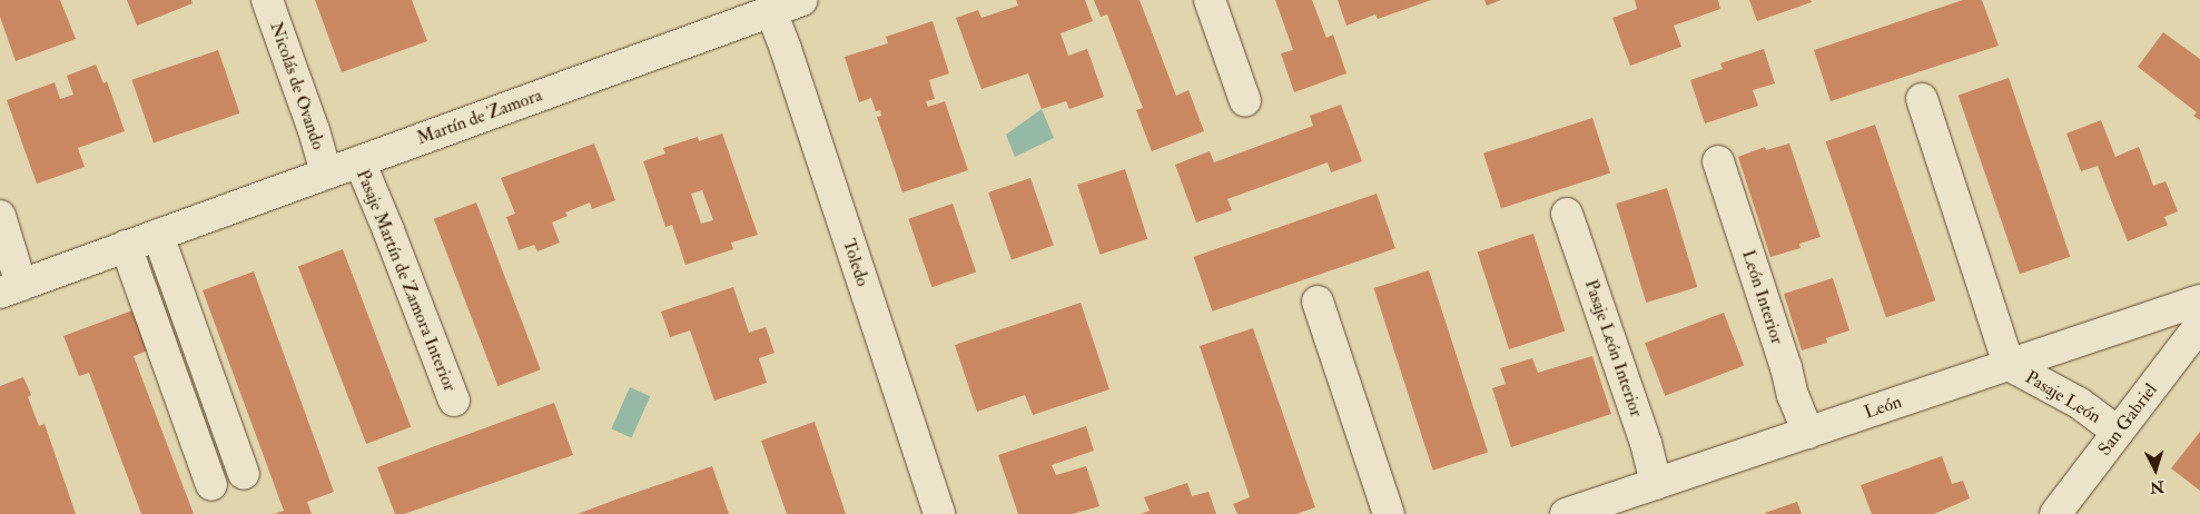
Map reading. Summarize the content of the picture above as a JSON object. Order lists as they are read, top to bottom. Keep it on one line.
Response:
{"streets":{"street":["Nicolás de Ovando","Martín de Zamora","Toledo","Pasaje Martín de Zamora Interior","León Interior","Pasaje León Interior","Pasaje León","León","San Gabriel"]},"crossings":[["Nicolás de Ovando","Martín de Zamora"],["Martín de Zamora","Toledo"],["Martín de Zamora","Pasaje Martín de Zamora Interior"],["León Interior","León"],["Pasaje León Interior","León"],["Pasaje León","León"],["Pasaje León","San Gabriel"]],"north":"bottom"}
